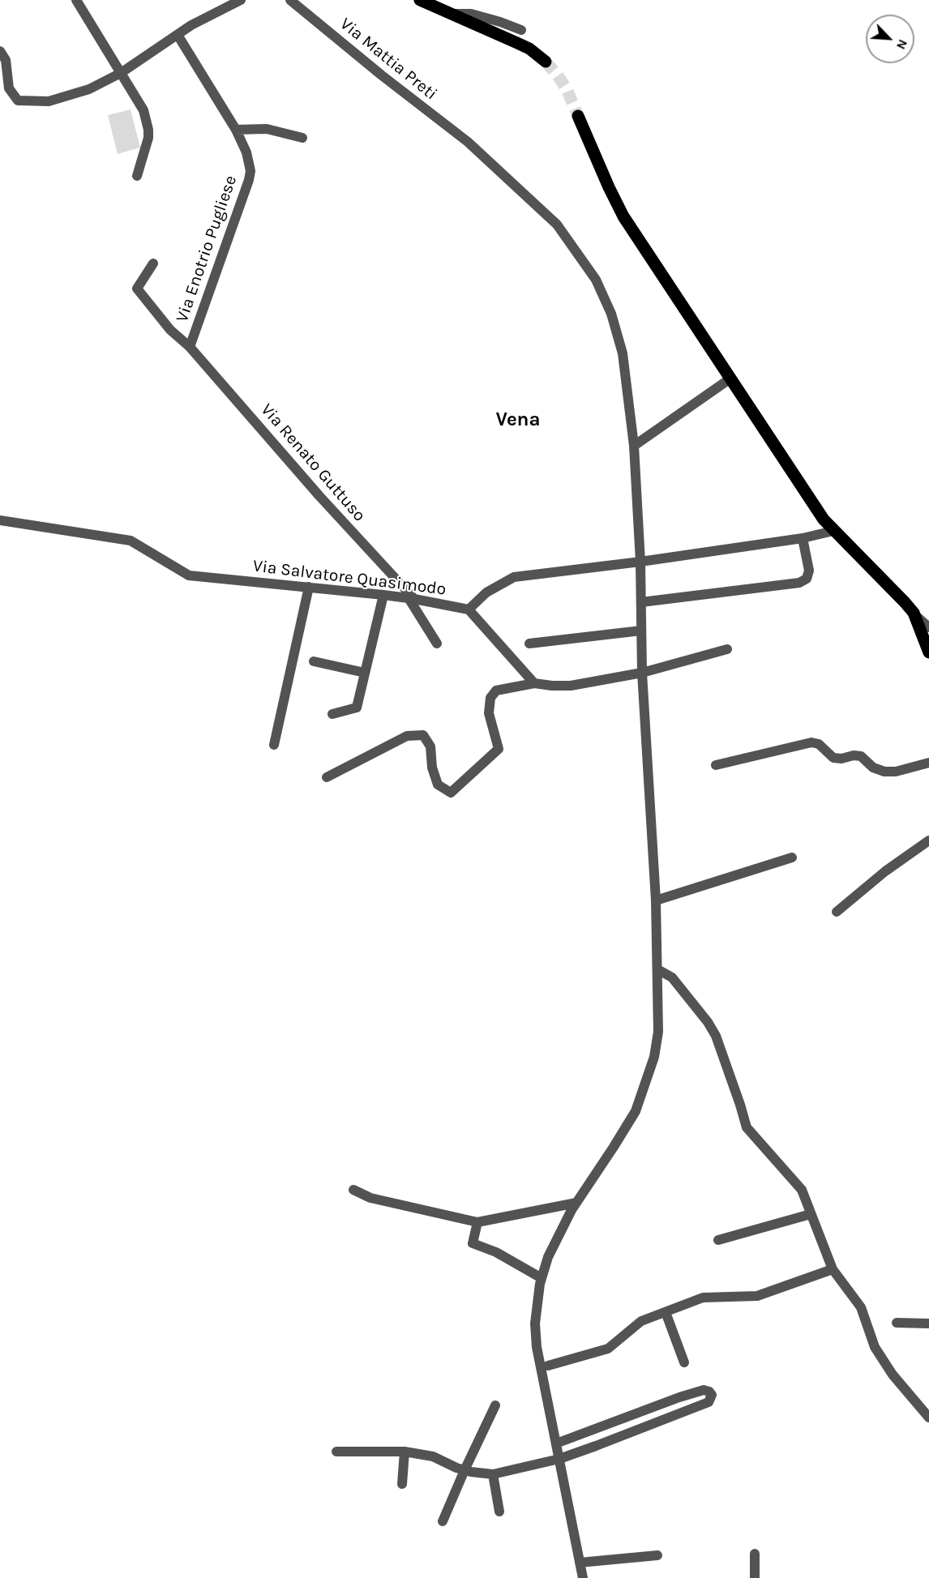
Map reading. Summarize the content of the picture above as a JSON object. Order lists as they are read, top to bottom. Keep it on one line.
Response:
{"streets":{"street":["Via Mattia Preti","Via Enotrio Pugliese","Via Renato Guttuso","Via Salvatore Quasimodo"]},"crossings":[["Via Enotrio Pugliese","Via Renato Guttuso"],["Via Renato Guttuso","Via Salvatore Quasimodo"]],"districts":["Vena"],"north":"bottom right"}
